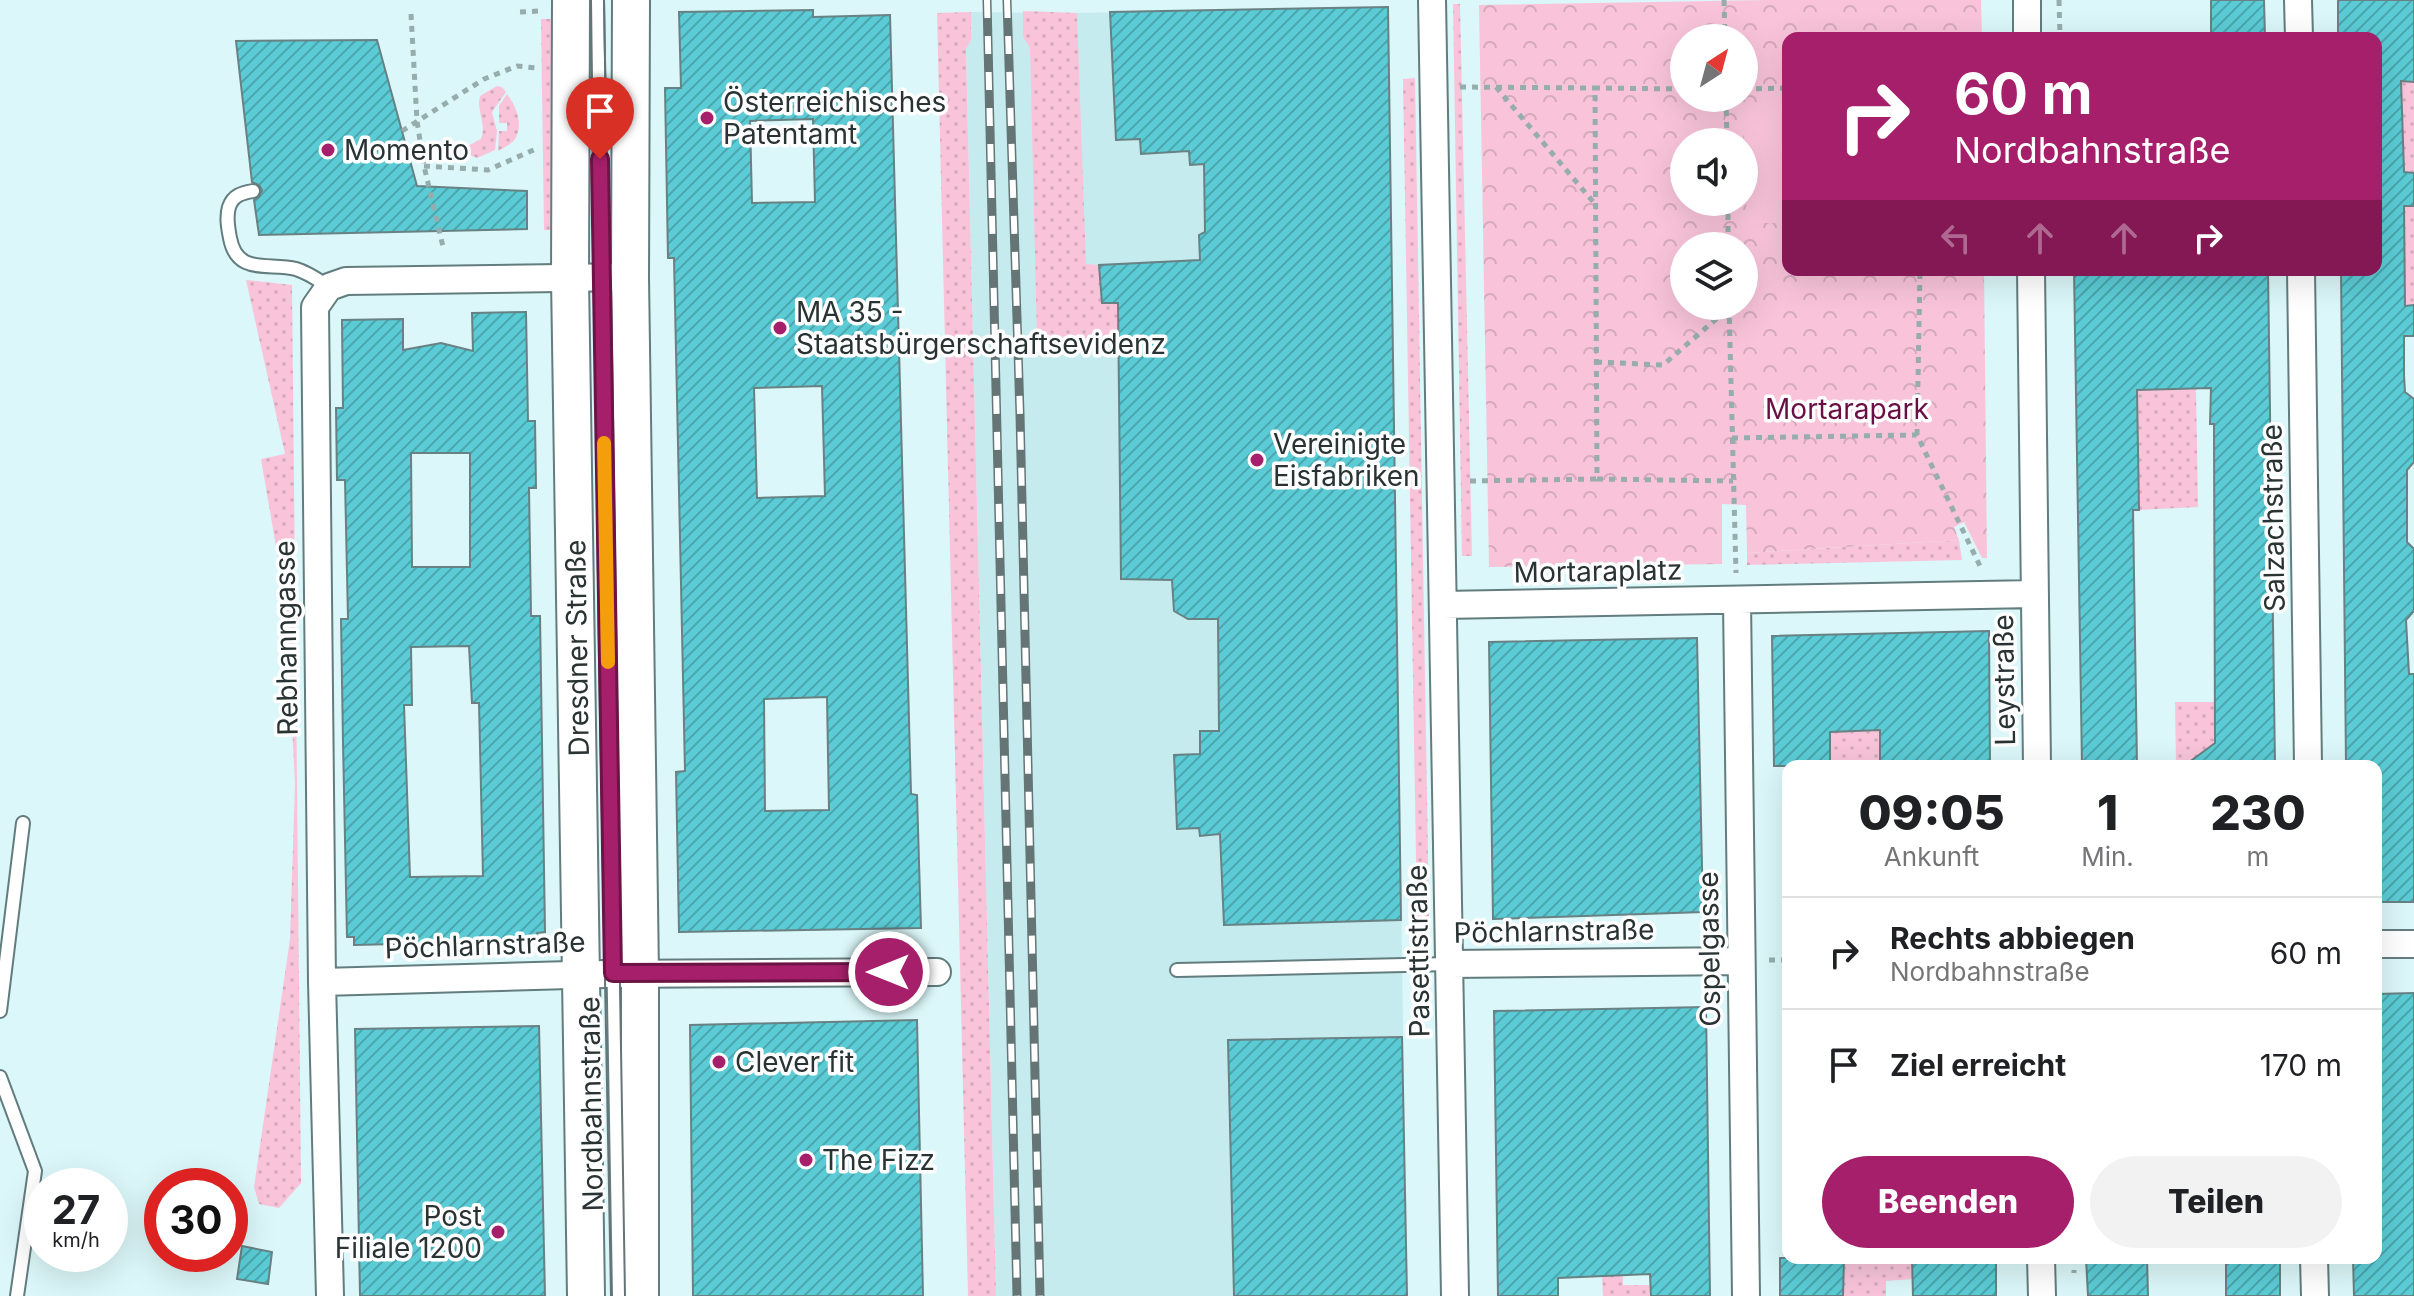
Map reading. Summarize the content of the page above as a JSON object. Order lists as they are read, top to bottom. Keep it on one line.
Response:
{"streets":{"main road":["Dresdner Straße"],"street":["Salzachstraße","Mortaraplatz","Rebhanngasse","Leystraße","Pöchlarnstraße","Ospelgasse","Pasettistraße"],"lane":["Nordbahnstraße"]},"crossings":[["Mortaraplatz","Leystraße"],["Mortaraplatz","Ospelgasse"],["Mortaraplatz","Pasettistraße"],["Rebhanngasse","Pöchlarnstraße"],["Dresdner Straße","Pöchlarnstraße"],["Dresdner Straße","Nordbahnstraße"],["Pöchlarnstraße","Ospelgasse"],["Pöchlarnstraße","Pasettistraße"],["Pöchlarnstraße","Nordbahnstraße"]],"parks":["Mortarapark"],"places":["Österreichisches Patentamt","Momento","MA 35 - Staatsbürgerschaftsevidenz","Vereinigte Eisfabriken","Clever fit","The Fizz","Post Filiale 1200"],"north":"top right","page":{"turn":["60 m","Nordbahnstraße"],"eta":["09:05","Ankunft","1","Min.","230","m"],"list":[{"name":"Rechts abbiegen","note":"Nordbahnstraße","value":"60 m"},{"name":"Ziel erreicht","value":"170 m"}],"buttons":["Beenden","Teilen"],"speed":"27 km/h","limit":"30"}}
